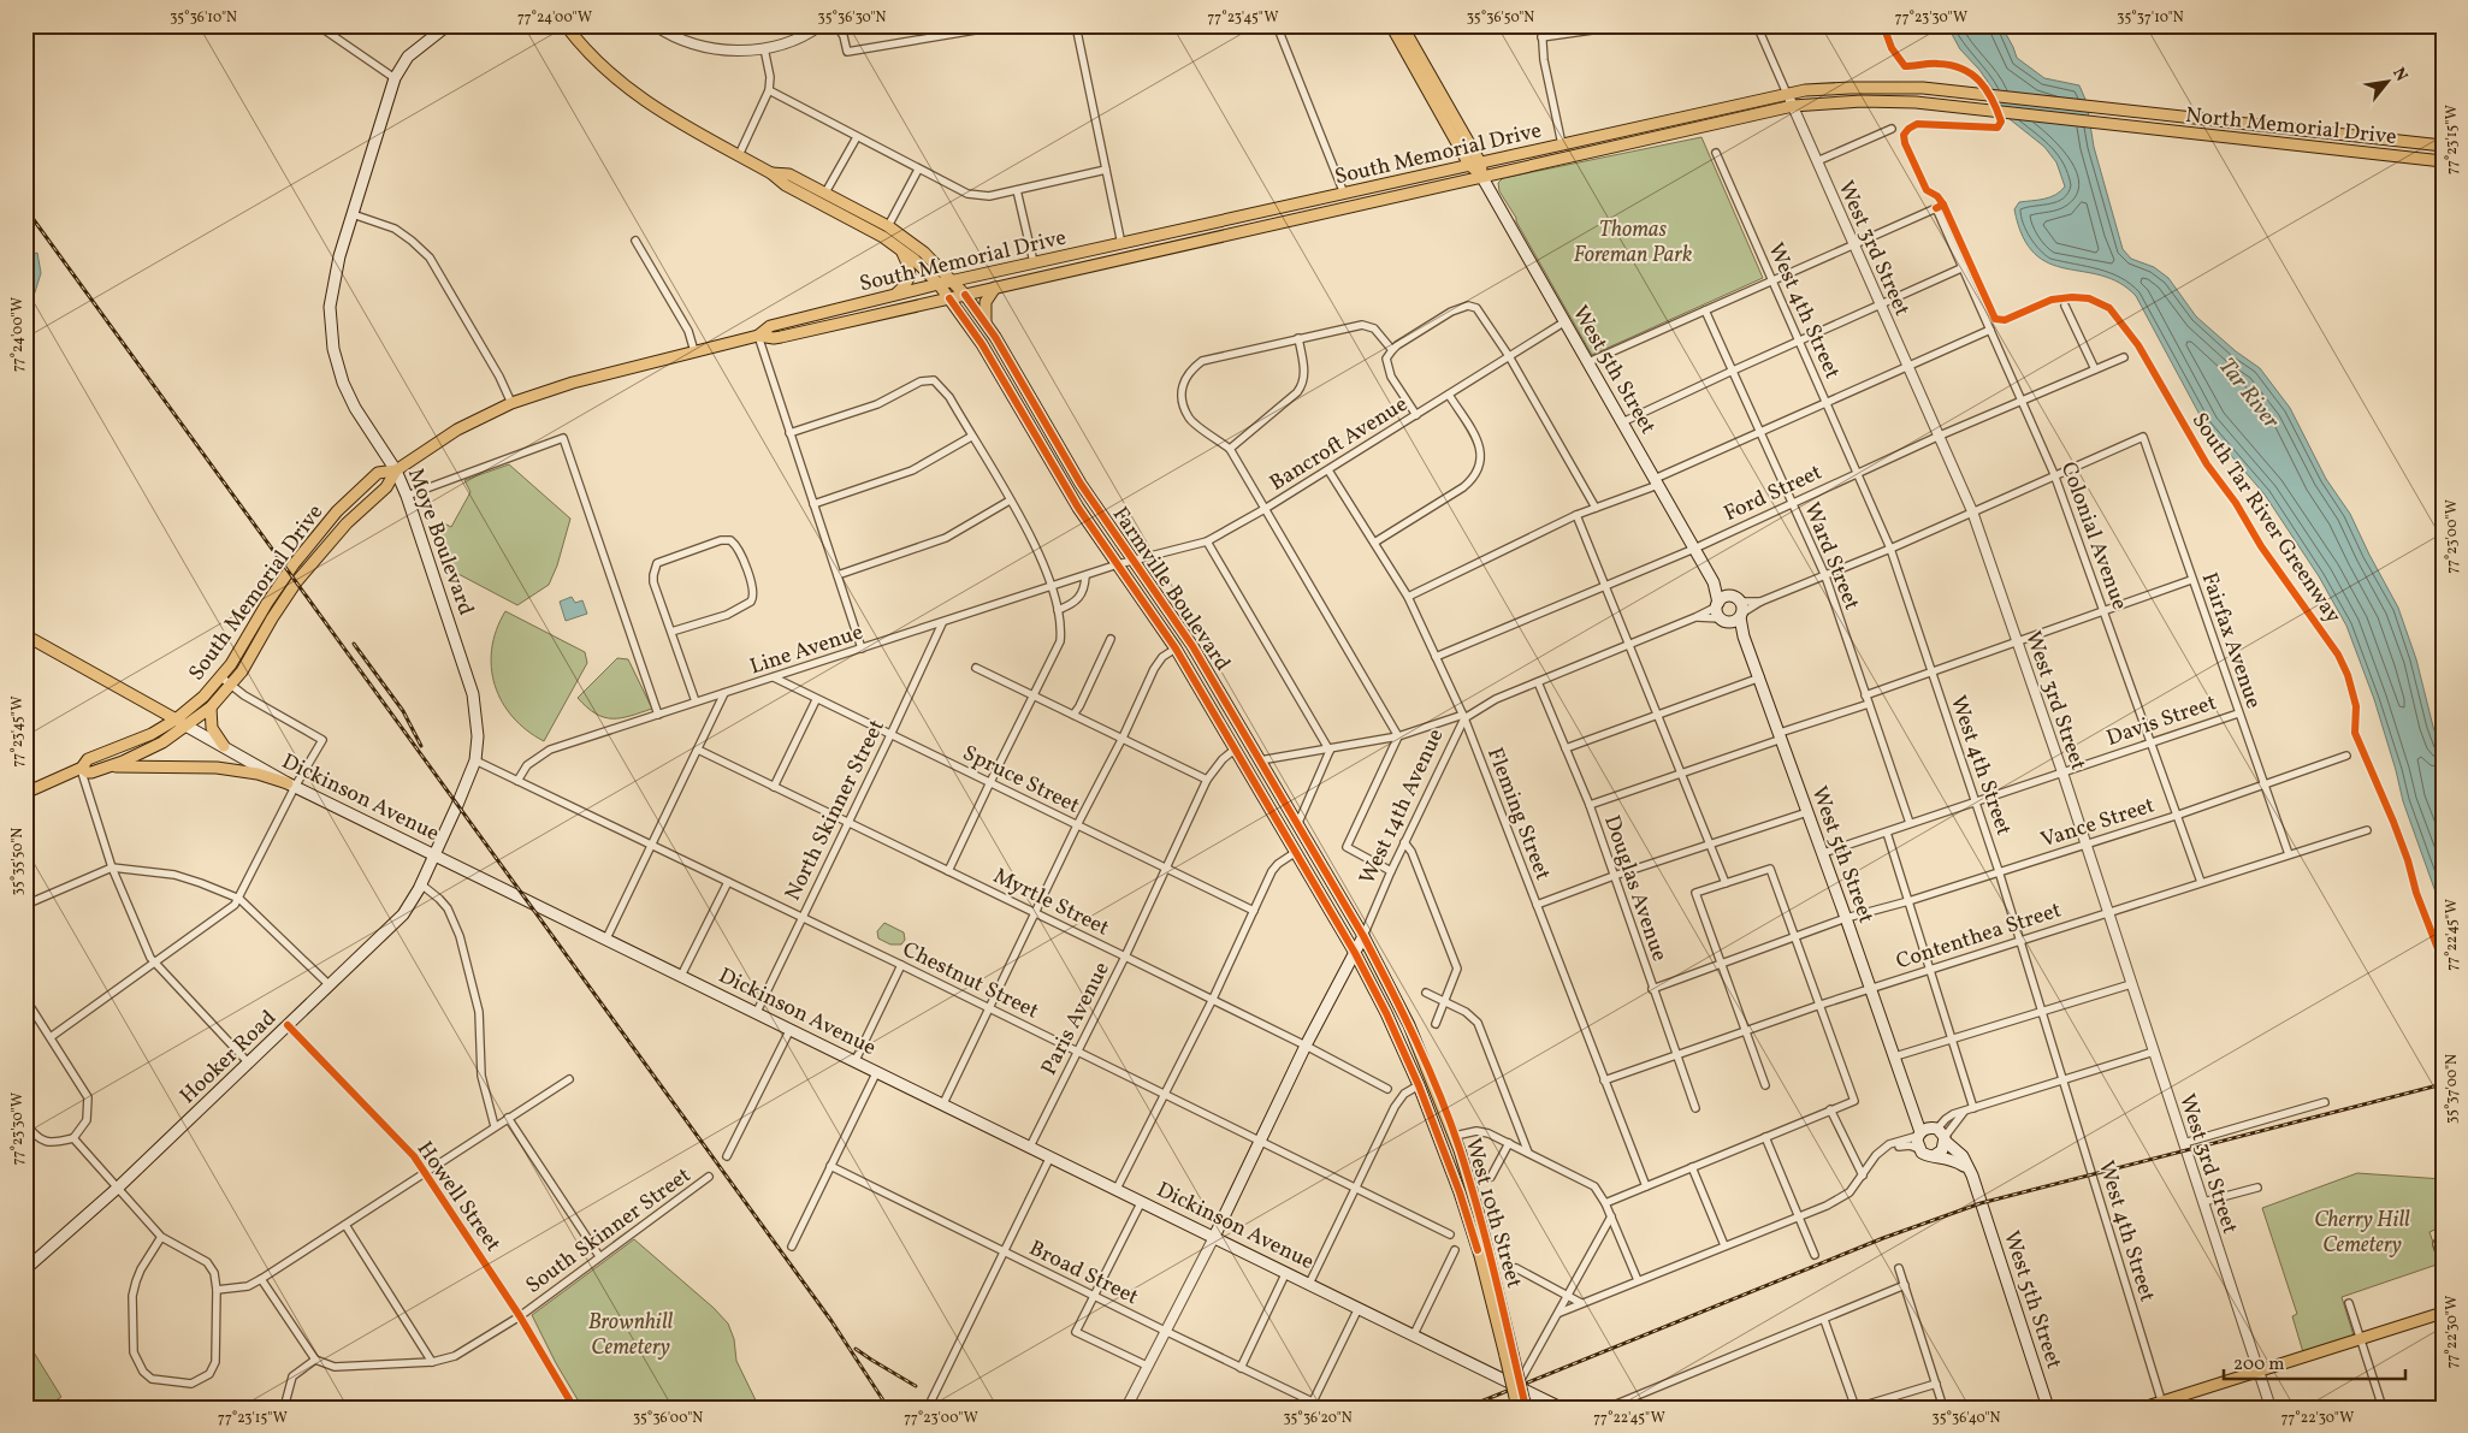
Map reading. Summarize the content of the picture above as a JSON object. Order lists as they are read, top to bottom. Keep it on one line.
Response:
{"streets":{"main road":["North Memorial Drive","South Memorial Drive","West 5th Street","Moye Boulevard","Farmville Boulevard","Dickinson Avenue","West 14th Avenue","Hooker Road","West 10th Street"],"street":["West 3rd Street","West 4th Street","Bancroft Avenue","Ford Street","Colonial Avenue","Ward Street","Fairfax Avenue","Line Avenue","Davis Street","Spruce Street","North Skinner Street","Fleming Street","Vance Street","Douglas Avenue","Myrtle Street","Contenthea Street","Chestnut Street","Paris Avenue","Howell Street","South Skinner Street","Broad Street"],"cycle path":["South Tar River Greenway"]},"crossings":[["North Memorial Drive","South Memorial Drive"],["South Memorial Drive","West 3rd Street"],["South Memorial Drive","West 5th Street"],["South Memorial Drive","Moye Boulevard"],["South Memorial Drive","Farmville Boulevard"],["South Memorial Drive","Dickinson Avenue"],["West 3rd Street","Ford Street"],["West 3rd Street","Colonial Avenue"],["West 3rd Street","Davis Street"],["West 3rd Street","Vance Street"],["West 3rd Street","Contenthea Street"],["West 4th Street","Ford Street"],["West 4th Street","Davis Street"],["West 4th Street","Vance Street"],["West 4th Street","Contenthea Street"],["West 5th Street","Bancroft Avenue"],["West 5th Street","Ford Street"],["West 5th Street","Davis Street"],["West 5th Street","West 14th Avenue"],["West 5th Street","Vance Street"],["West 5th Street","Contenthea Street"],["Bancroft Avenue","Farmville Boulevard"],["Bancroft Avenue","Line Avenue"],["Bancroft Avenue","Fleming Street"],["Ford Street","Colonial Avenue"],["Ford Street","Ward Street"],["Ford Street","Fleming Street"],["Colonial Avenue","Fairfax Avenue"],["Colonial Avenue","Davis Street"],["Colonial Avenue","Vance Street"],["Colonial Avenue","Contenthea Street"],["Moye Boulevard","Dickinson Avenue"],["Moye Boulevard","Chestnut Street"],["Moye Boulevard","Hooker Road"],["Ward Street","Davis Street"],["Farmville Boulevard","Line Avenue"],["Farmville Boulevard","West 14th Avenue"],["Farmville Boulevard","Paris Avenue"],["Farmville Boulevard","West 10th Street"],["Fairfax Avenue","Davis Street"],["Fairfax Avenue","Vance Street"],["Fairfax Avenue","Contenthea Street"],["Line Avenue","Spruce Street"],["Line Avenue","North Skinner Street"],["Line Avenue","Chestnut Street"],["Spruce Street","North Skinner Street"],["Spruce Street","Paris Avenue"],["Dickinson Avenue","West 14th Avenue"],["Dickinson Avenue","North Skinner Street"],["Dickinson Avenue","Paris Avenue"],["Dickinson Avenue","Hooker Road"],["West 14th Avenue","Fleming Street"],["West 14th Avenue","Douglas Avenue"],["West 14th Avenue","Myrtle Street"],["West 14th Avenue","Chestnut Street"],["West 14th Avenue","West 10th Street"],["West 14th Avenue","Broad Street"],["North Skinner Street","Myrtle Street"],["North Skinner Street","Chestnut Street"],["Fleming Street","Contenthea Street"],["Vance Street","Douglas Avenue"],["Douglas Avenue","Contenthea Street"],["Myrtle Street","Paris Avenue"],["Chestnut Street","Paris Avenue"],["Hooker Road","Howell Street"],["Howell Street","South Skinner Street"]],"water":["Tar River"],"parks":["Thomas Foreman Park","Cherry Hill Cemetery","Brownhill Cemetery"],"scale_bar":"200 m","north":"top right","coordinates":["35°36'10\"N","77°24'00\"W","35°36'30\"N","77°23'45\"W","35°36'50\"N","77°23'30\"W","35°37'10\"N","77°23'15\"W","77°23'00\"W","35°35'50\"N","77°22'45\"W","35°37'00\"N","77°22'30\"W","35°36'00\"N","35°36'20\"N","35°36'40\"N"]}
